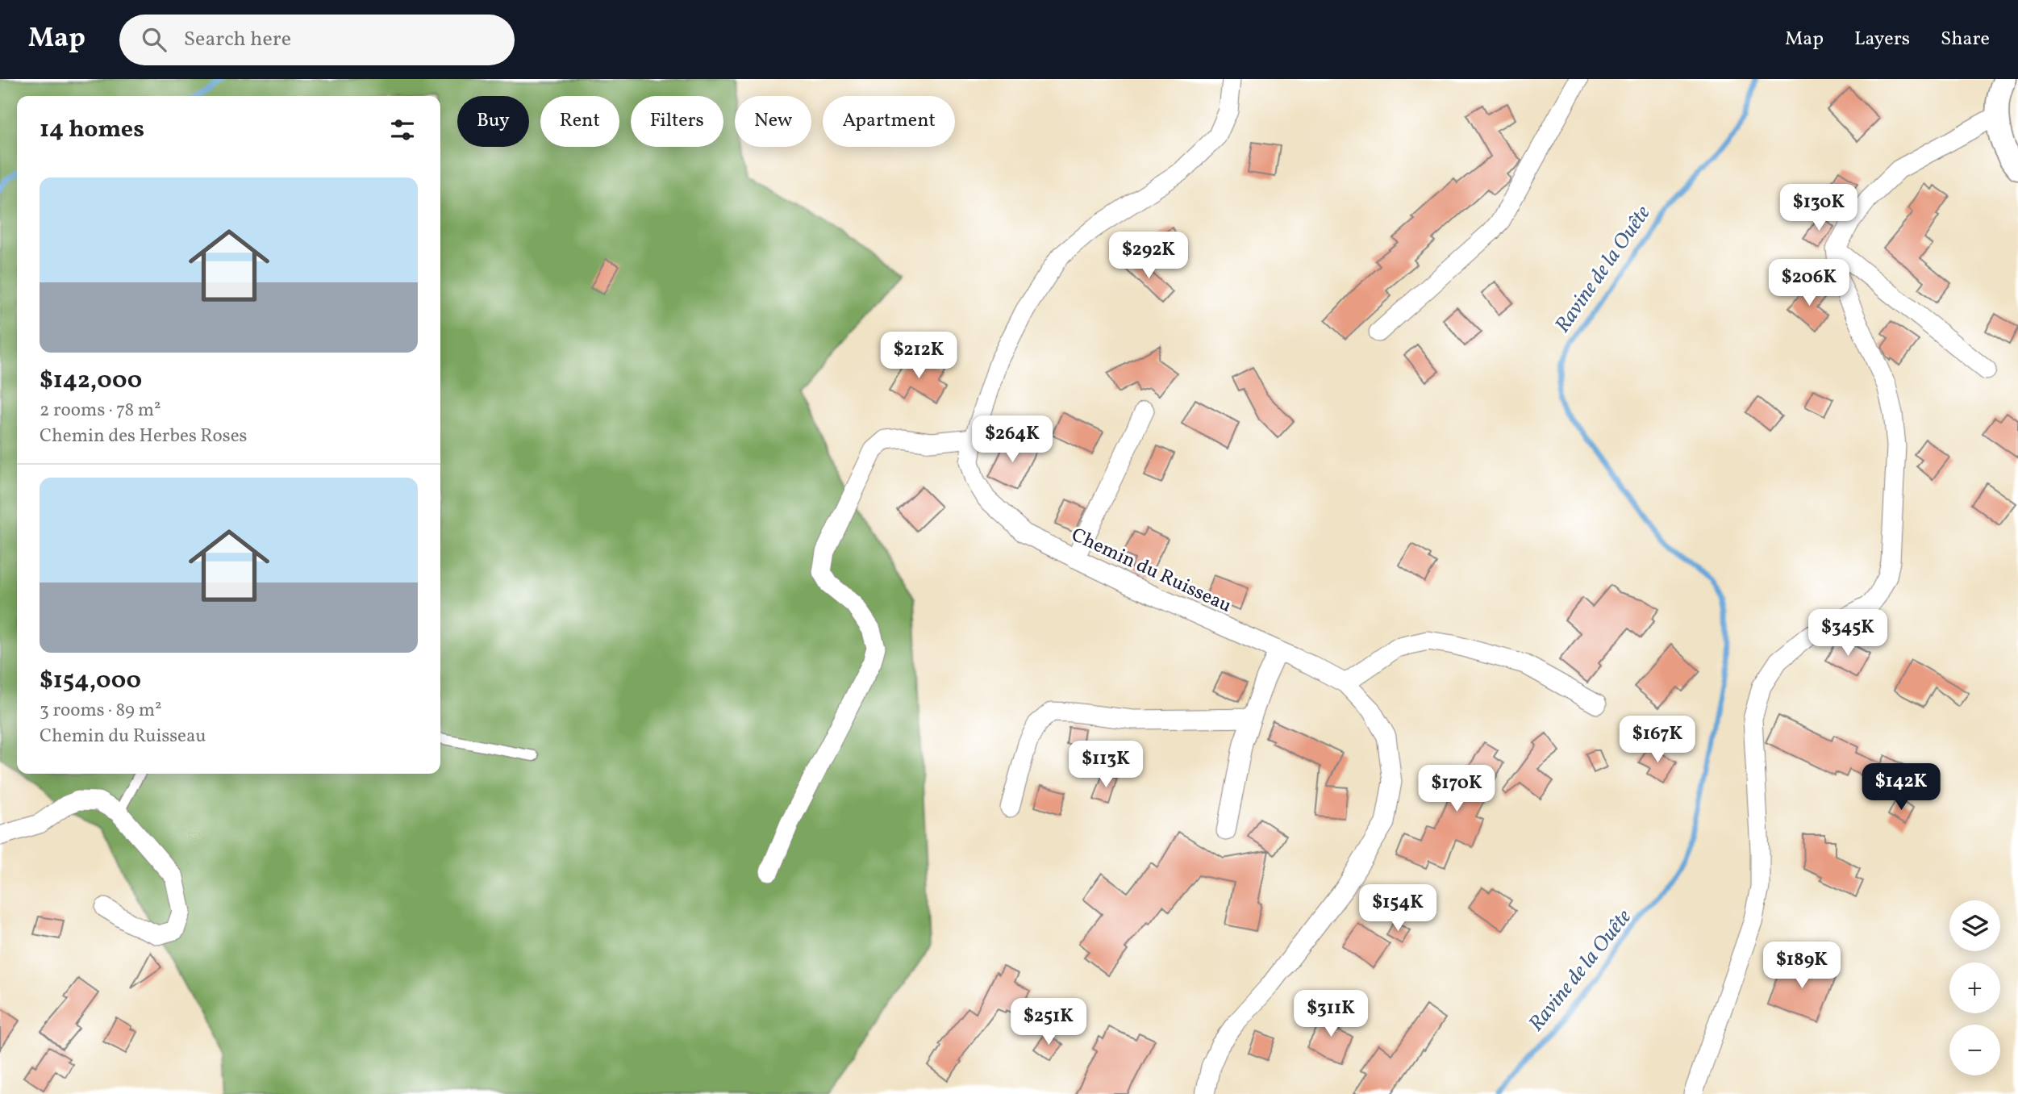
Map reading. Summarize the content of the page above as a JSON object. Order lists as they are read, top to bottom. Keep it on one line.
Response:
{"streets":{"street":["Chemin du Ruisseau"]},"water":["Ravine de la Ouête"],"page":{"header":"Map","search":"Search here","nav":["Map","Layers","Share"],"chip":["Buy","Rent","Filters","New","Apartment"],"heading":"14 homes","list":[{"name":"$142,000","note":"2 rooms · 78 m² · Chemin des Herbes Roses"},{"name":"$154,000","note":"3 rooms · 89 m² · Chemin du Ruisseau"}],"price":["$130K","$292K","$206K","$212K","$264K","$345K","$167K","$113K","$142K","$170K","$154K","$189K","$311K","$251K"],"map_buttons":["+","−"]}}
